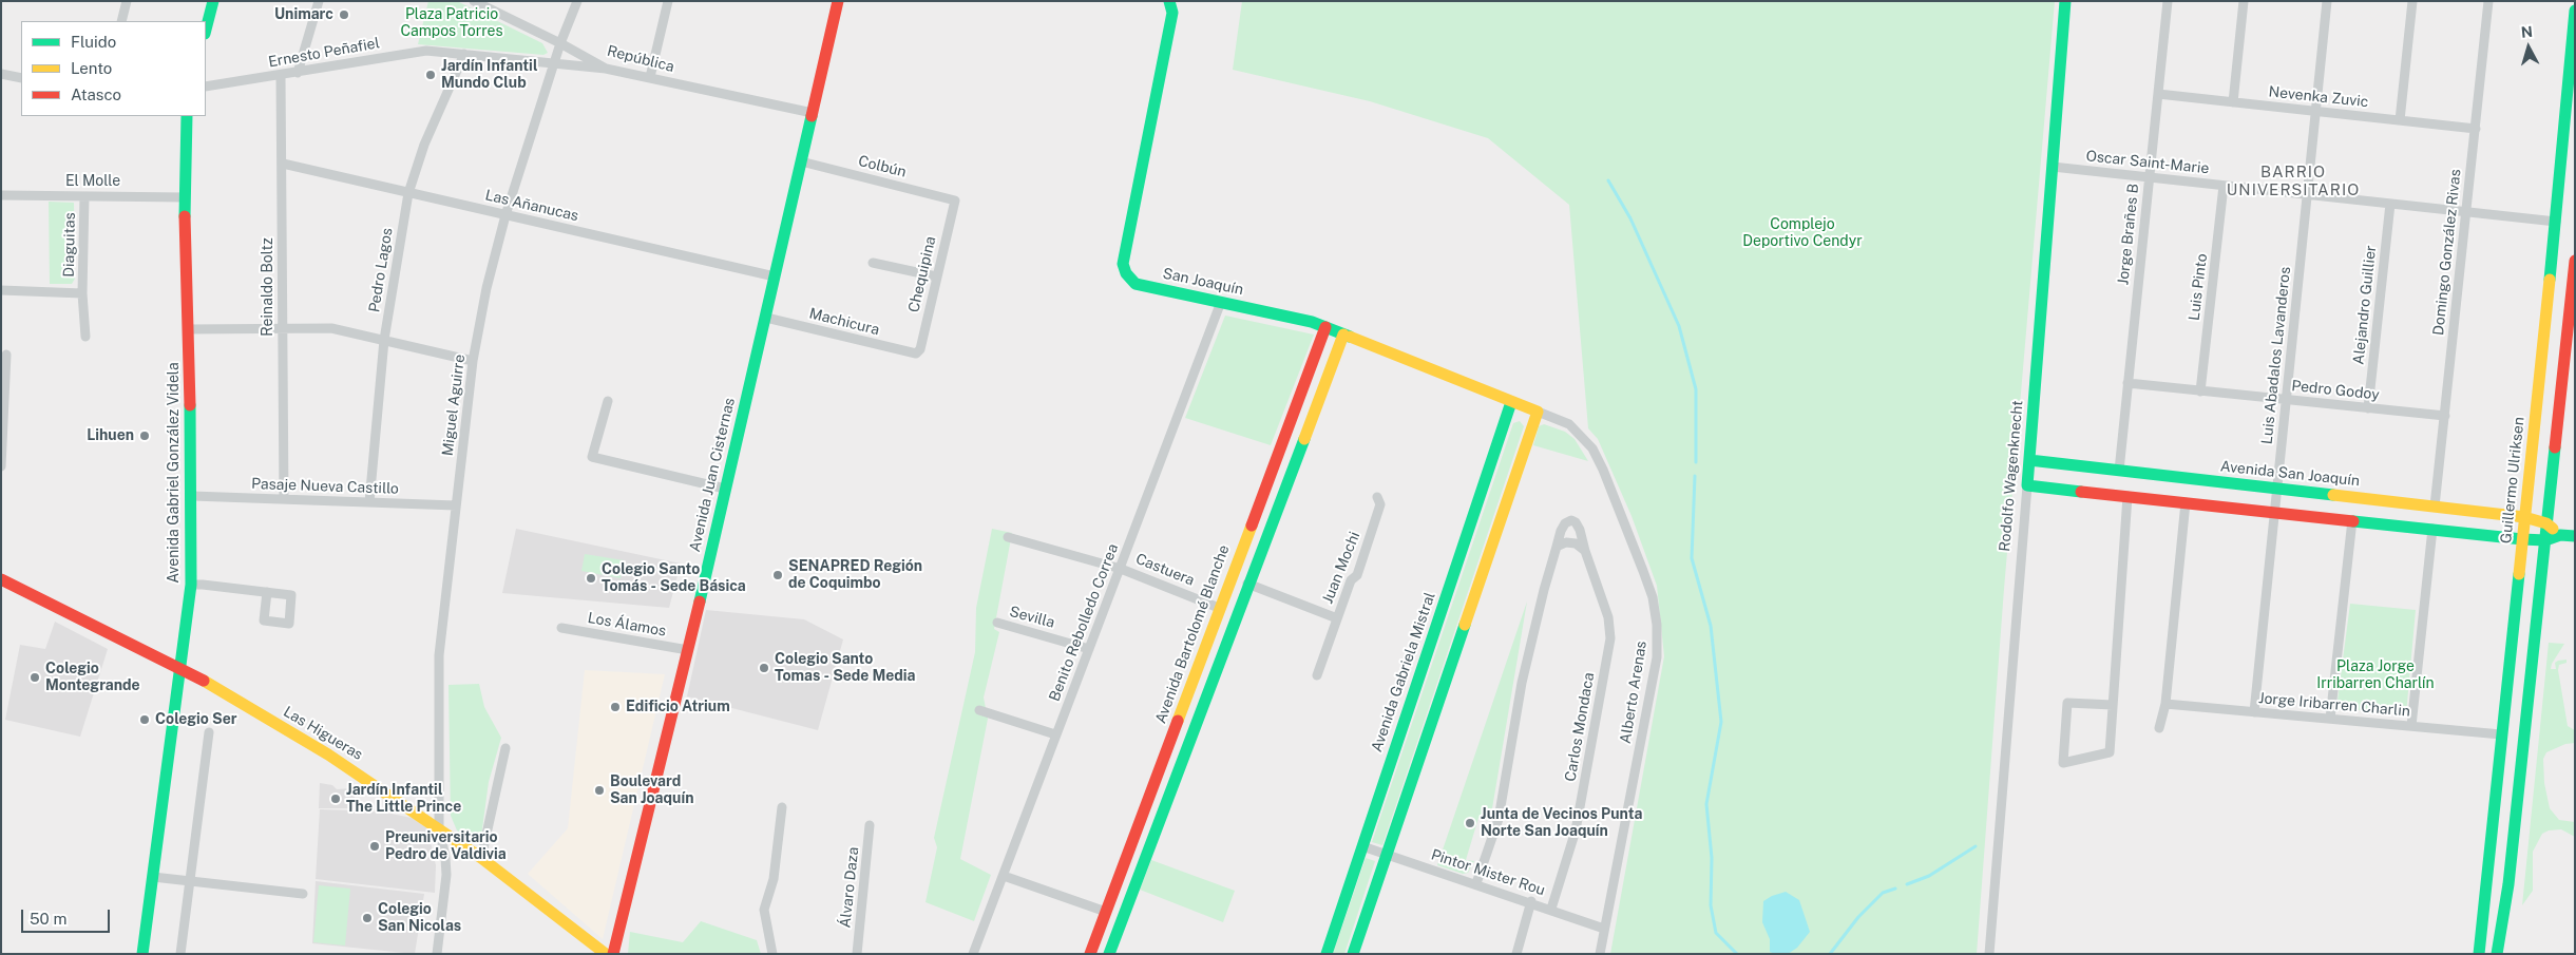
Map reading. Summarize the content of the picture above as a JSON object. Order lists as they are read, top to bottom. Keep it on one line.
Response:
{"streets":{"main road":["San Joaquín","Avenida Gabriel González Videla","Avenida San Joaquín","Avenida Juan Cisternas","Rodolfo Wagenknecht","Guillermo Ulriksen","Avenida Bartolomé Blanche","Avenida Gabriela Mistral","Las Higueras"],"street":["Ernesto Peñafiel","República","Nevenka Zuvic","Oscar Saint-Marie","Colbún","El Molle","Las Añanucas","Jorge Brañes B","Diaguitas","Domingo González Rivas","Pedro Lagos","Chequipina","Reinaldo Boltz","Luis Pinto","Alejandro Guillier","Machicura","Luis Abadalos Lavanderos","Pedro Godoy","Miguel Aguirre","Pasaje Nueva Castillo","Juan Mochi","Castuera","Sevilla","Benito Rebolledo Correa","Los Álamos","Alberto Arenas","Jorge Iribarren Charlin","Carlos Mondaca","Pintor Mister Rou","Álvaro Daza"]},"crossings":[["Ernesto Peñafiel","República"],["Ernesto Peñafiel","Pedro Lagos"],["Ernesto Peñafiel","Reinaldo Boltz"],["Ernesto Peñafiel","Miguel Aguirre"],["República","Miguel Aguirre"],["República","Avenida Juan Cisternas"],["Nevenka Zuvic","Jorge Brañes B"],["Nevenka Zuvic","Domingo González Rivas"],["Nevenka Zuvic","Luis Abadalos Lavanderos"],["Oscar Saint-Marie","Jorge Brañes B"],["Oscar Saint-Marie","Domingo González Rivas"],["Oscar Saint-Marie","Luis Pinto"],["Oscar Saint-Marie","Alejandro Guillier"],["Oscar Saint-Marie","Luis Abadalos Lavanderos"],["Oscar Saint-Marie","Rodolfo Wagenknecht"],["Oscar Saint-Marie","Guillermo Ulriksen"],["Colbún","Chequipina"],["Colbún","Avenida Juan Cisternas"],["El Molle","Diaguitas"],["El Molle","Avenida Gabriel González Videla"],["Las Añanucas","Pedro Lagos"],["Las Añanucas","Reinaldo Boltz"],["Las Añanucas","Miguel Aguirre"],["Las Añanucas","Avenida Juan Cisternas"],["Jorge Brañes B","Pedro Godoy"],["Jorge Brañes B","Avenida San Joaquín"],["Domingo González Rivas","Pedro Godoy"],["Domingo González Rivas","Avenida San Joaquín"],["Pedro Lagos","Pasaje Nueva Castillo"],["Chequipina","Machicura"],["San Joaquín","Benito Rebolledo Correa"],["San Joaquín","Avenida Bartolomé Blanche"],["San Joaquín","Avenida Gabriela Mistral"],["San Joaquín","Alberto Arenas"],["Reinaldo Boltz","Pasaje Nueva Castillo"],["Luis Pinto","Pedro Godoy"],["Alejandro Guillier","Pedro Godoy"],["Machicura","Avenida Juan Cisternas"],["Luis Abadalos Lavanderos","Pedro Godoy"],["Luis Abadalos Lavanderos","Avenida San Joaquín"],["Luis Abadalos Lavanderos","Jorge Iribarren Charlin"],["Miguel Aguirre","Pasaje Nueva Castillo"],["Miguel Aguirre","Las Higueras"],["Avenida Gabriel González Videla","Pasaje Nueva Castillo"],["Avenida Gabriel González Videla","Las Higueras"],["Avenida San Joaquín","Rodolfo Wagenknecht"],["Avenida San Joaquín","Guillermo Ulriksen"],["Avenida Juan Cisternas","Los Álamos"],["Guillermo Ulriksen","Jorge Iribarren Charlin"],["Castuera","Benito Rebolledo Correa"],["Castuera","Avenida Bartolomé Blanche"],["Sevilla","Benito Rebolledo Correa"],["Avenida Gabriela Mistral","Pintor Mister Rou"],["Alberto Arenas","Pintor Mister Rou"],["Carlos Mondaca","Pintor Mister Rou"]],"districts":["BARRIO UNIVERSITARIO"],"parks":["Plaza Patricio Campos Torres","Complejo Deportivo Cendyr","Plaza Jorge Irribarren Charlín"],"places":["Unimarc","Jardín Infantil Mundo Club","Lihuen","SENAPRED Región de Coquimbo","Colegio Santo Tomás - Sede Básica","Colegio Santo Tomas - Sede Media","Colegio Montegrande","Edificio Atrium","Colegio Ser","Boulevard San Joaquín","Jardín Infantil The Little Prince","Junta de Vecinos Punta Norte San Joaquín","Preuniversitario Pedro de Valdivia","Colegio San Nicolas"],"legend":["Fluido","Lento","Atasco"],"scale_bar":"50 m","north":"top"}
